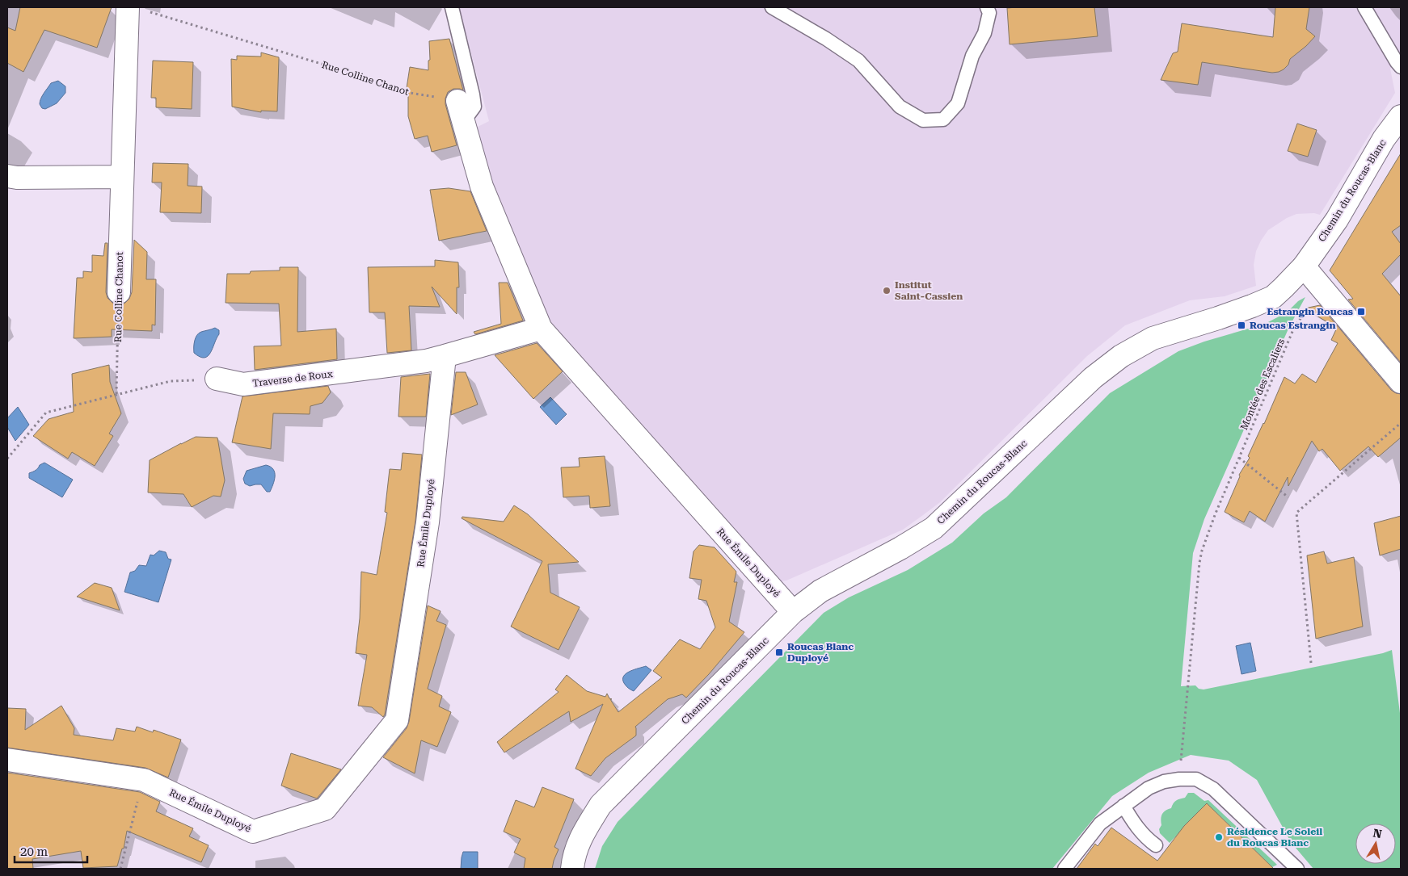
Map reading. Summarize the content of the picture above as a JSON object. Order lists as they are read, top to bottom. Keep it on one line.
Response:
{"streets":{"street":["Rue Colline Chanot","Chemin du Roucas-Blanc","Traverse de Roux","Rue Émile Duployé"],"path":["Montée des Escaliers"]},"crossings":[["Chemin du Roucas-Blanc","Rue Émile Duployé"],["Traverse de Roux","Rue Émile Duployé"]],"places":{"other":["Institut Saint-Cassien","Résidence Le Soleil du Roucas Blanc"],"transit":["Estrangin Roucas","Roucas Estrangin","Roucas Blanc Duployé"]},"scale_bar":"20 m","north":"top"}
